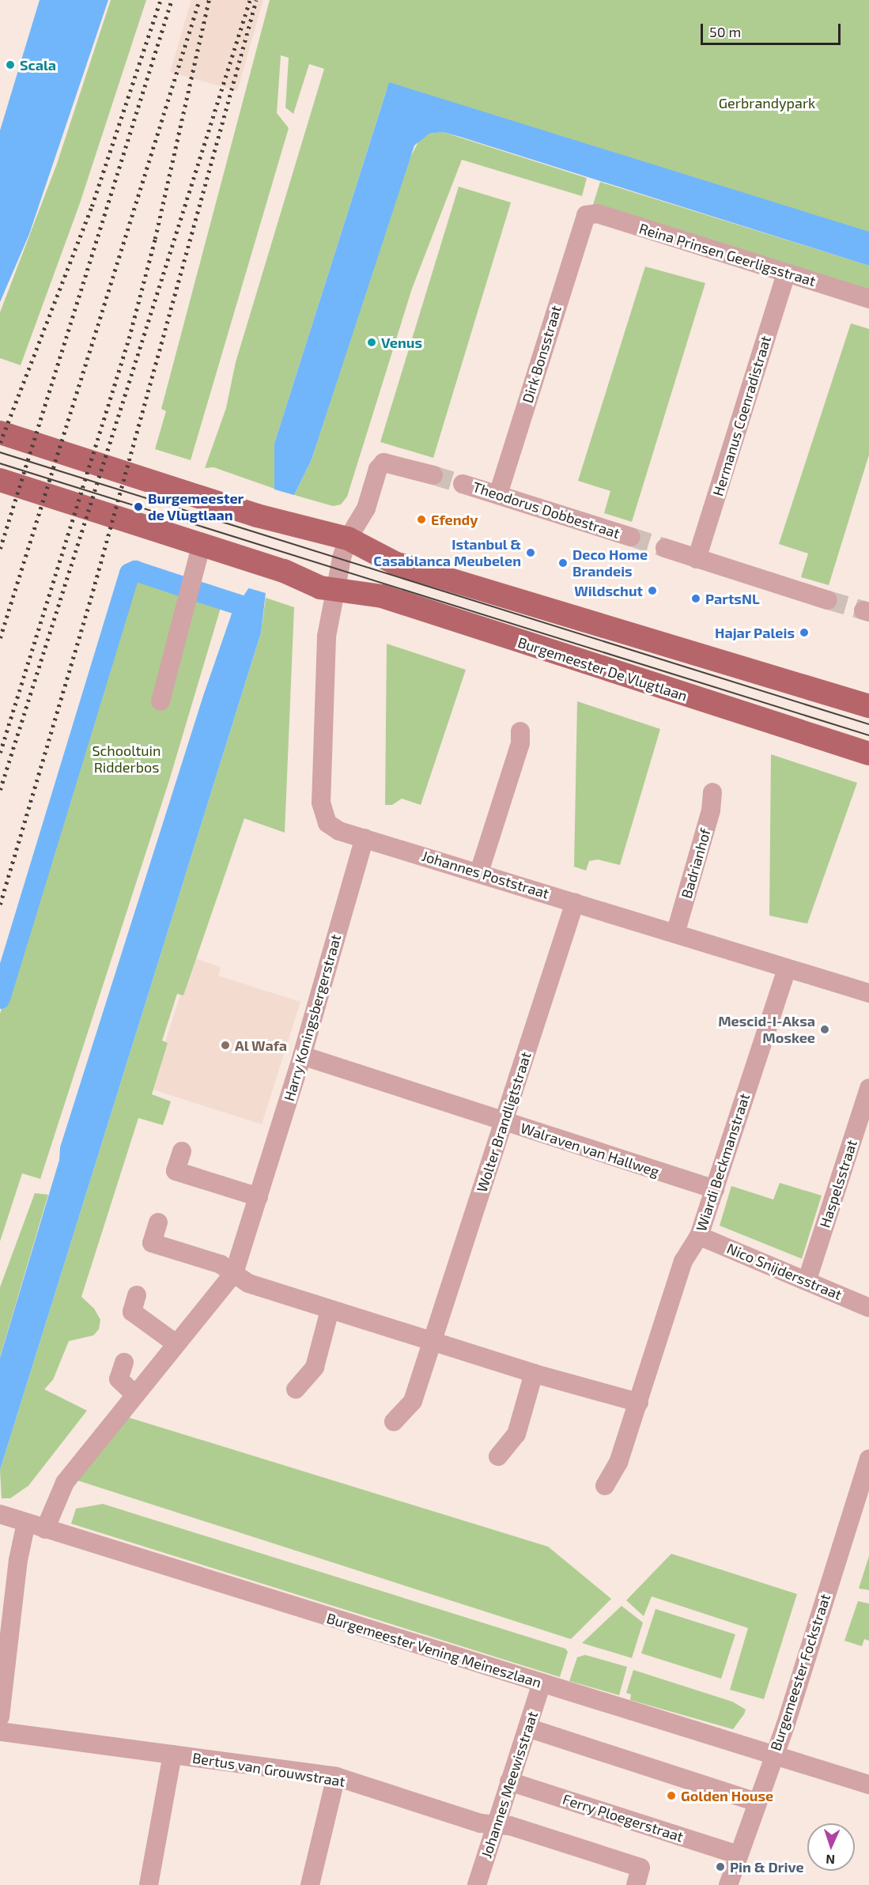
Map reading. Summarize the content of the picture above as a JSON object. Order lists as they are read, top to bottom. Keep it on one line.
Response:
{"streets":{"main road":["Burgemeester De Vlugtlaan"],"street":["Reina Prinsen Geerligsstraat","Dirk Bonsstraat","Hermanus Coenradistraat","Theodorus Dobbestraat","Badrianhof","Johannes Poststraat","Harry Koningsbergerstraat","Wolter Brandligtstraat","Walraven van Hallweg","Wiardi Beckmanstraat","Haspelsstraat","Nico Snijdersstraat","Burgemeester Vening Meineszlaan","Burgemeester Fockstraat","Bertus van Grouwstraat","Johannes Meewisstraat","Ferry Ploegerstraat"]},"crossings":[["Reina Prinsen Geerligsstraat","Dirk Bonsstraat"],["Reina Prinsen Geerligsstraat","Hermanus Coenradistraat"],["Dirk Bonsstraat","Theodorus Dobbestraat"],["Burgemeester De Vlugtlaan","Johannes Poststraat"],["Badrianhof","Johannes Poststraat"],["Johannes Poststraat","Harry Koningsbergerstraat"],["Johannes Poststraat","Wolter Brandligtstraat"],["Johannes Poststraat","Wiardi Beckmanstraat"],["Harry Koningsbergerstraat","Walraven van Hallweg"],["Harry Koningsbergerstraat","Burgemeester Vening Meineszlaan"],["Wolter Brandligtstraat","Walraven van Hallweg"],["Walraven van Hallweg","Wiardi Beckmanstraat"],["Wiardi Beckmanstraat","Nico Snijdersstraat"],["Haspelsstraat","Nico Snijdersstraat"],["Burgemeester Vening Meineszlaan","Burgemeester Fockstraat"],["Burgemeester Vening Meineszlaan","Johannes Meewisstraat"],["Burgemeester Fockstraat","Ferry Ploegerstraat"],["Bertus van Grouwstraat","Johannes Meewisstraat"],["Johannes Meewisstraat","Ferry Ploegerstraat"]],"parks":["Gerbrandypark","Schooltuin Ridderbos"],"places":["Scala","Venus","Burgemeester de Vlugtlaan","Efendy","Istanbul & Casablanca Meubelen","Deco Home Brandeis","Wildschut","PartsNL","Hajar Paleis","Mescid-I-Aksa Moskee","Al Wafa","Golden House","Pin & Drive"],"scale_bar":"50 m","north":"bottom"}
